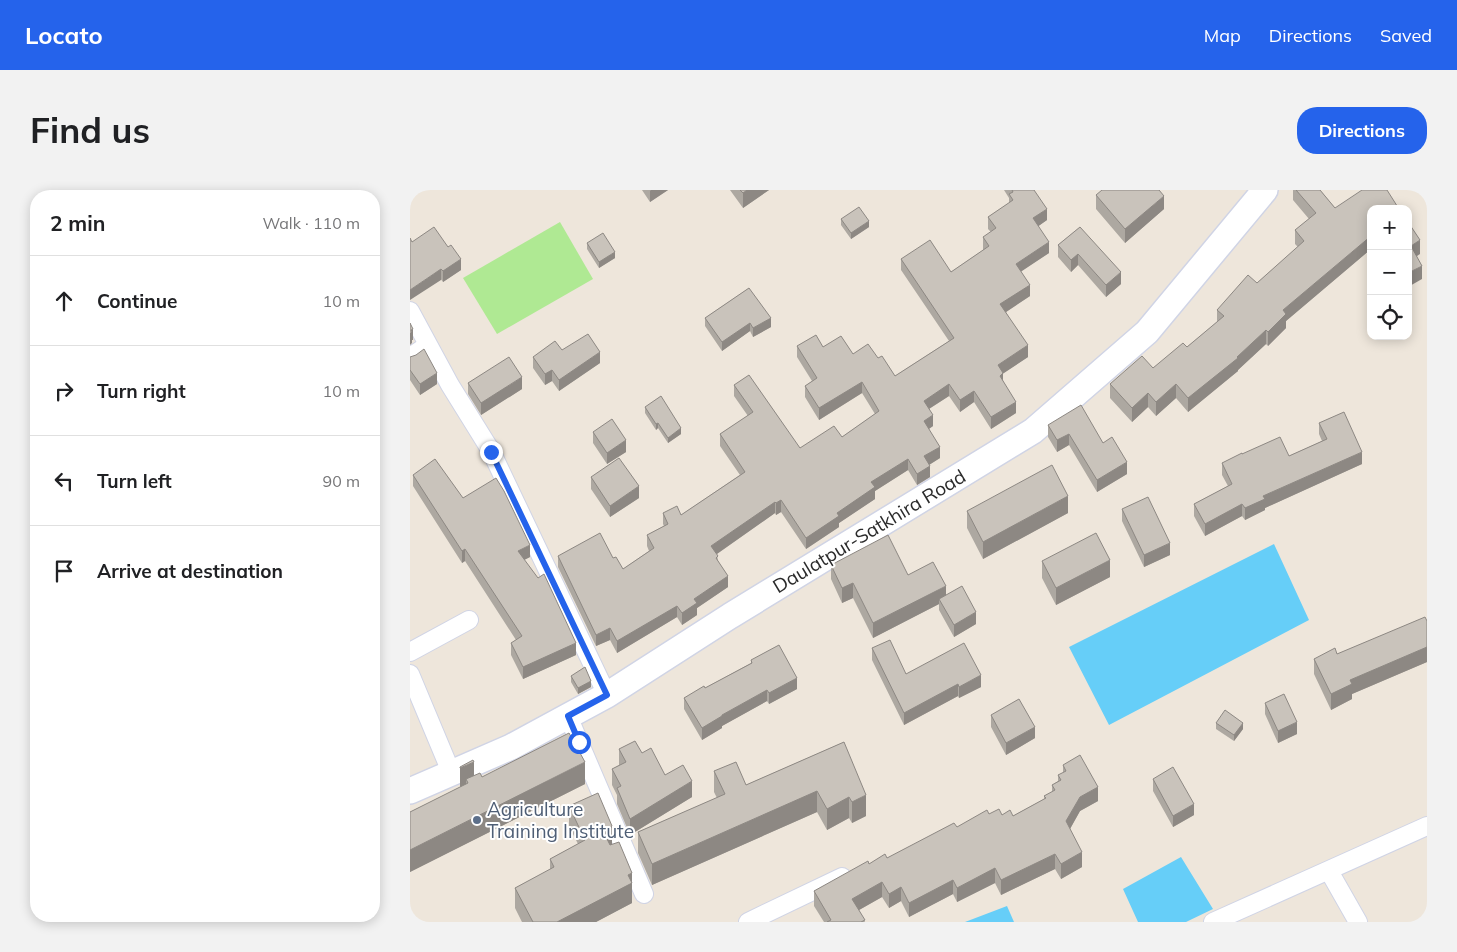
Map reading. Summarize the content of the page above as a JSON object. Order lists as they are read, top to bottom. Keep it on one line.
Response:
{"streets":{"main road":["Daulatpur-Satkhira Road"]},"places":["Agriculture Training Institute"],"page":{"header":"Locato","nav":["Map","Directions","Saved"],"buttons":"Directions","title":"Find us","heading":["2 min","Walk · 110 m"],"map_buttons":["+","−"],"list":[["Continue","10 m"],["Turn right","10 m"],["Turn left","90 m"],"Arrive at destination"]}}
